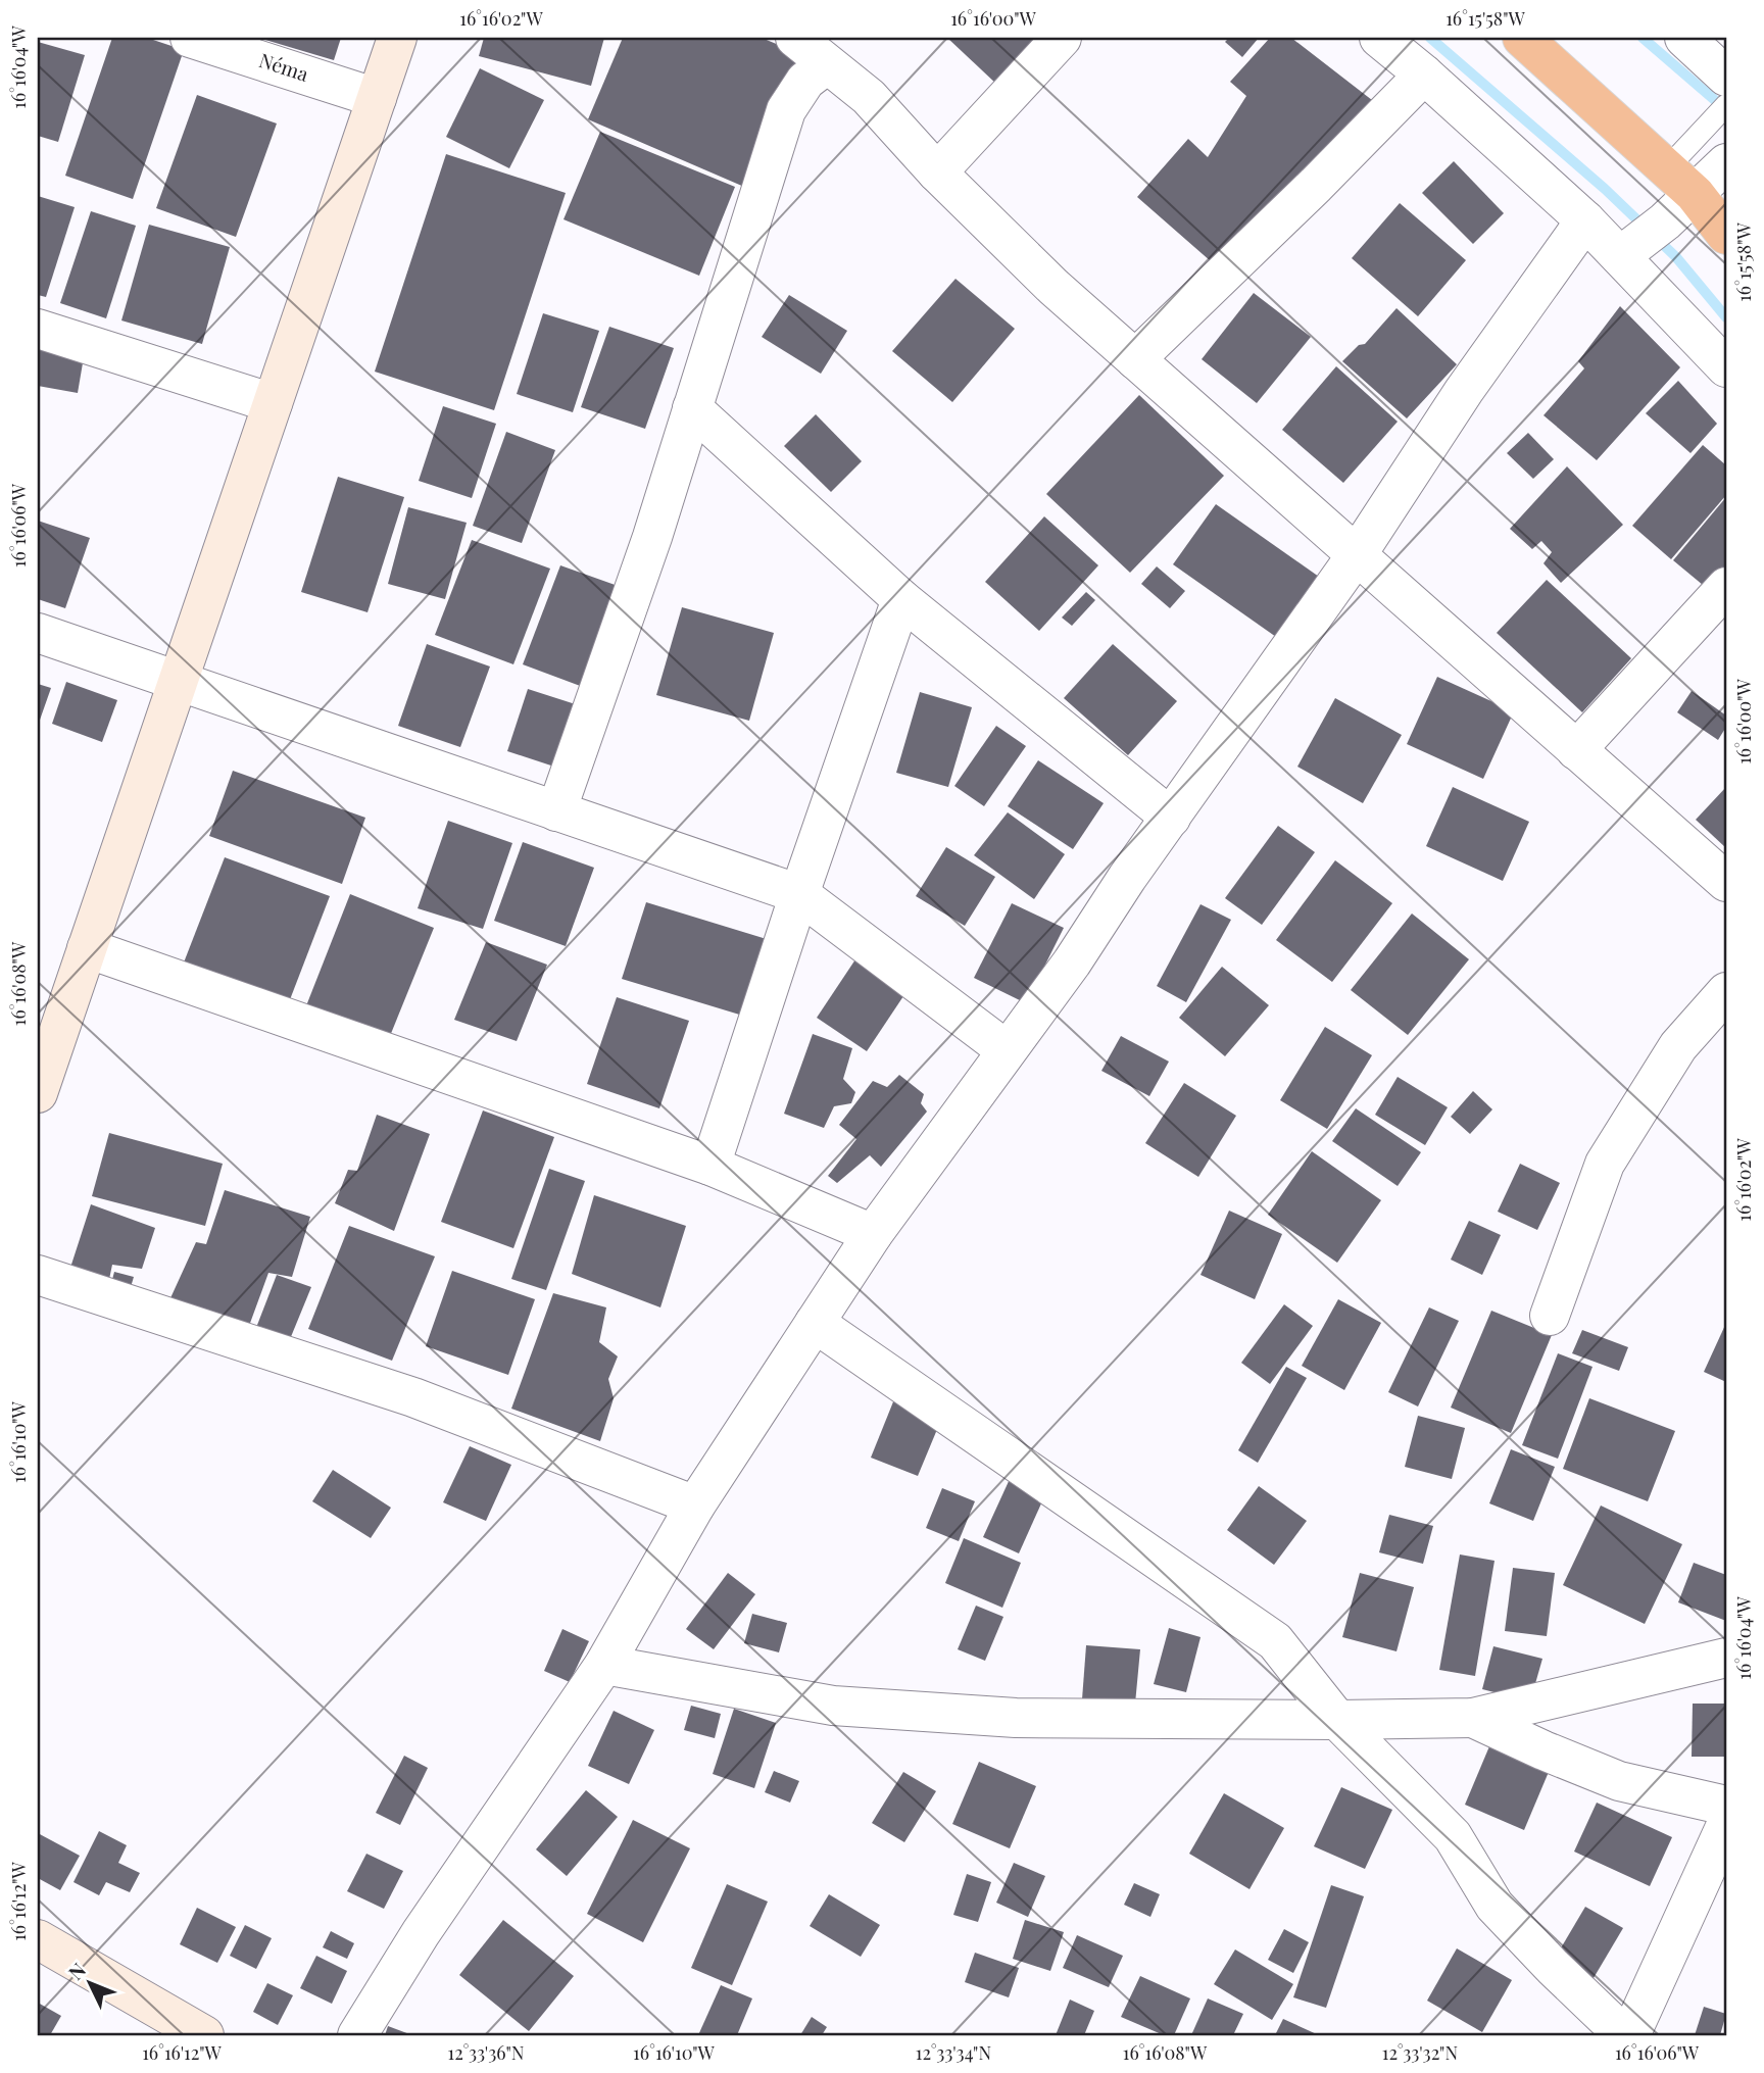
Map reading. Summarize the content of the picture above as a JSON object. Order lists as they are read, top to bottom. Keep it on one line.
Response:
{"streets":{"street":["Néma"]},"north":"top left","coordinates":["16°16'02\"W","16°16'00\"W","16°15'58\"W","16°16'04\"W","16°16'06\"W","16°16'08\"W","16°16'10\"W","16°16'12\"W","12°33'36\"N","12°33'34\"N","12°33'32\"N"]}
